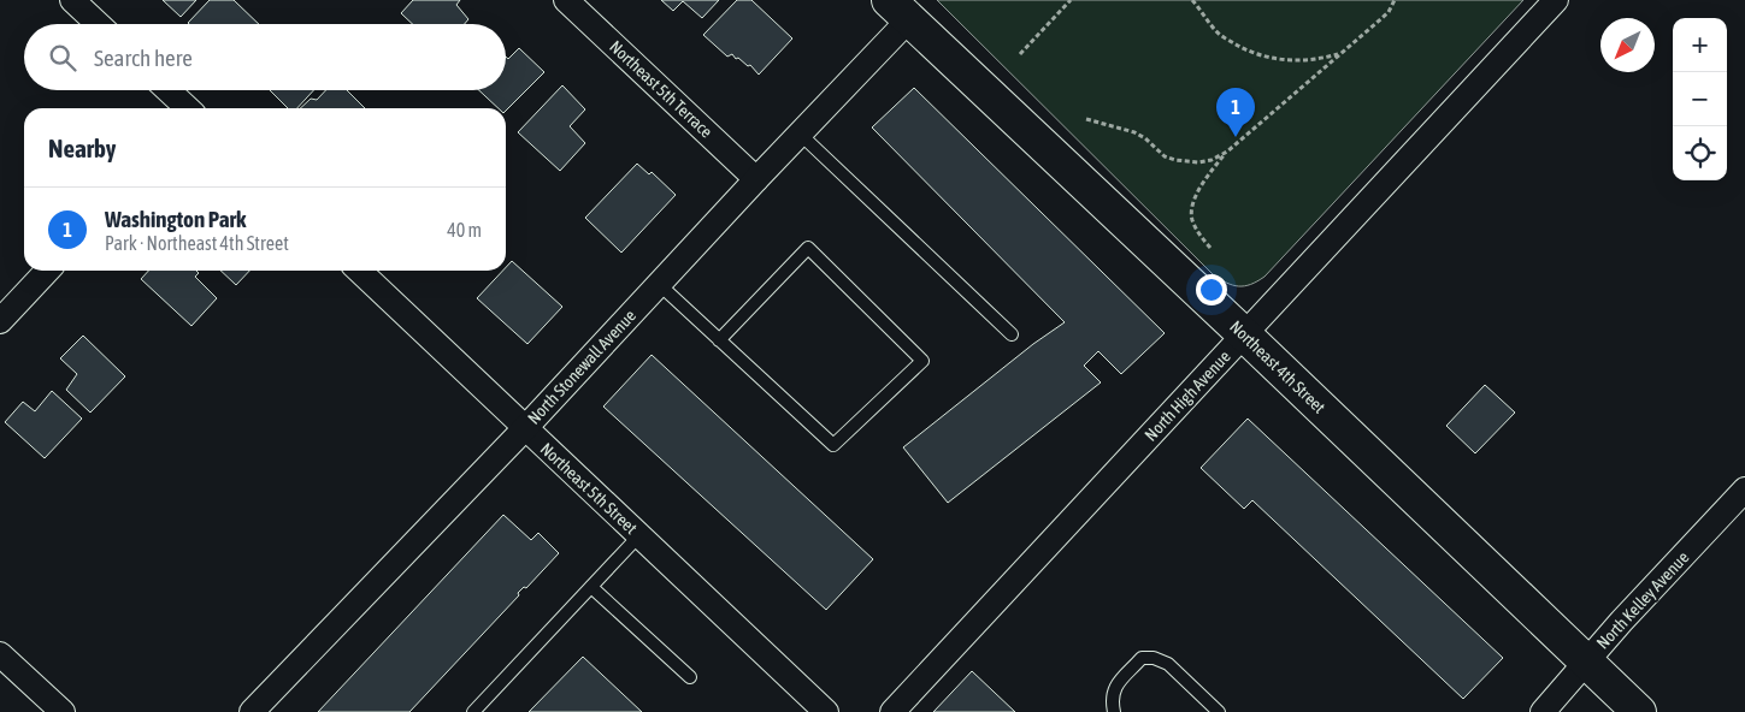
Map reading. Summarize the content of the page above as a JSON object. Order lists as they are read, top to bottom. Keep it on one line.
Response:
{"streets":{"main road":["Northeast 4th Street"],"street":["Northeast 5th Terrace","North Stonewall Avenue","North High Avenue","Northeast 5th Street","North Kelley Avenue"]},"crossings":[["Northeast 5th Terrace","North Stonewall Avenue"],["North Stonewall Avenue","Northeast 4th Street"],["North Stonewall Avenue","Northeast 5th Street"],["Northeast 4th Street","North High Avenue"],["Northeast 4th Street","North Kelley Avenue"]],"north":"bottom left","page":{"map_buttons":["+","−"],"search":"Search here","pins":"1","heading":"Nearby","list":[{"mark":"1","name":"Washington Park","note":"Park · Northeast 4th Street","value":"40 m"}]}}
